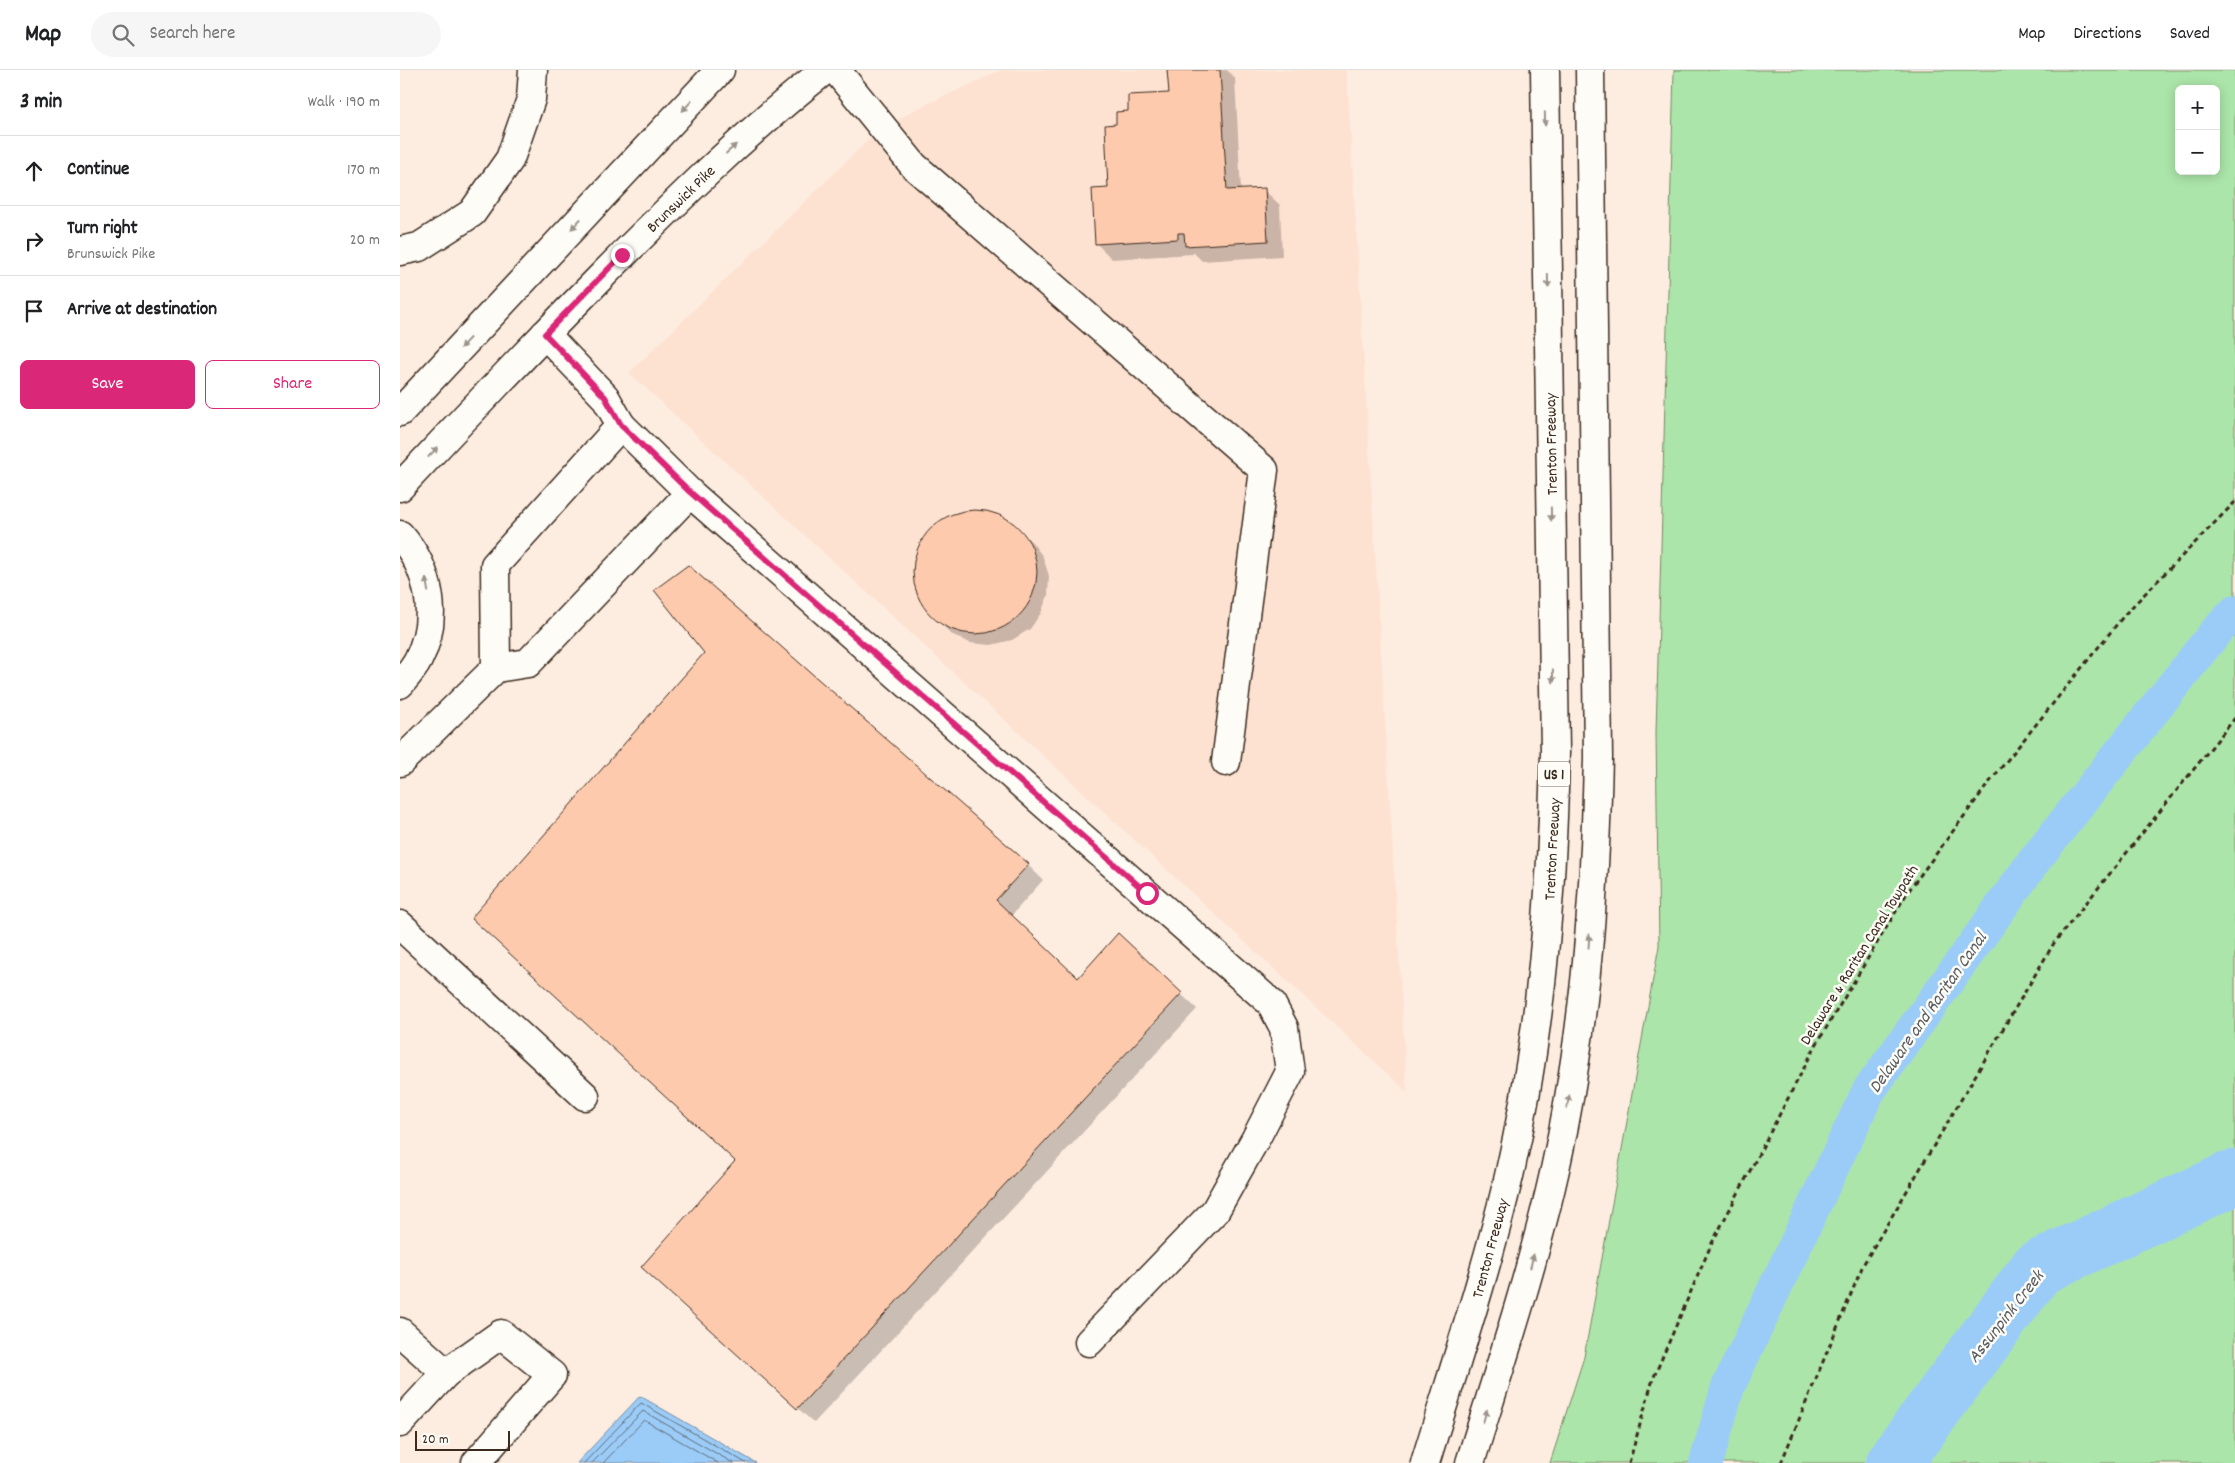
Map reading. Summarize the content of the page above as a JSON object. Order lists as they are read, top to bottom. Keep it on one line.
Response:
{"streets":{"main road":["Brunswick Pike","Trenton Freeway","US 1"],"path":["Delaware & Raritan Canal Towpath"]},"water":["Delaware and Raritan Canal","Assunpink Creek"],"scale_bar":"20 m","page":{"header":"Map","search":"Search here","nav":["Map","Directions","Saved"],"heading":["3 min","Walk · 190 m"],"map_buttons":["+","−"],"list":[["Continue","170 m"],["Turn right","Brunswick Pike","20 m"],"Arrive at destination"],"buttons":["Save","Share"],"scale":"20 m"}}
